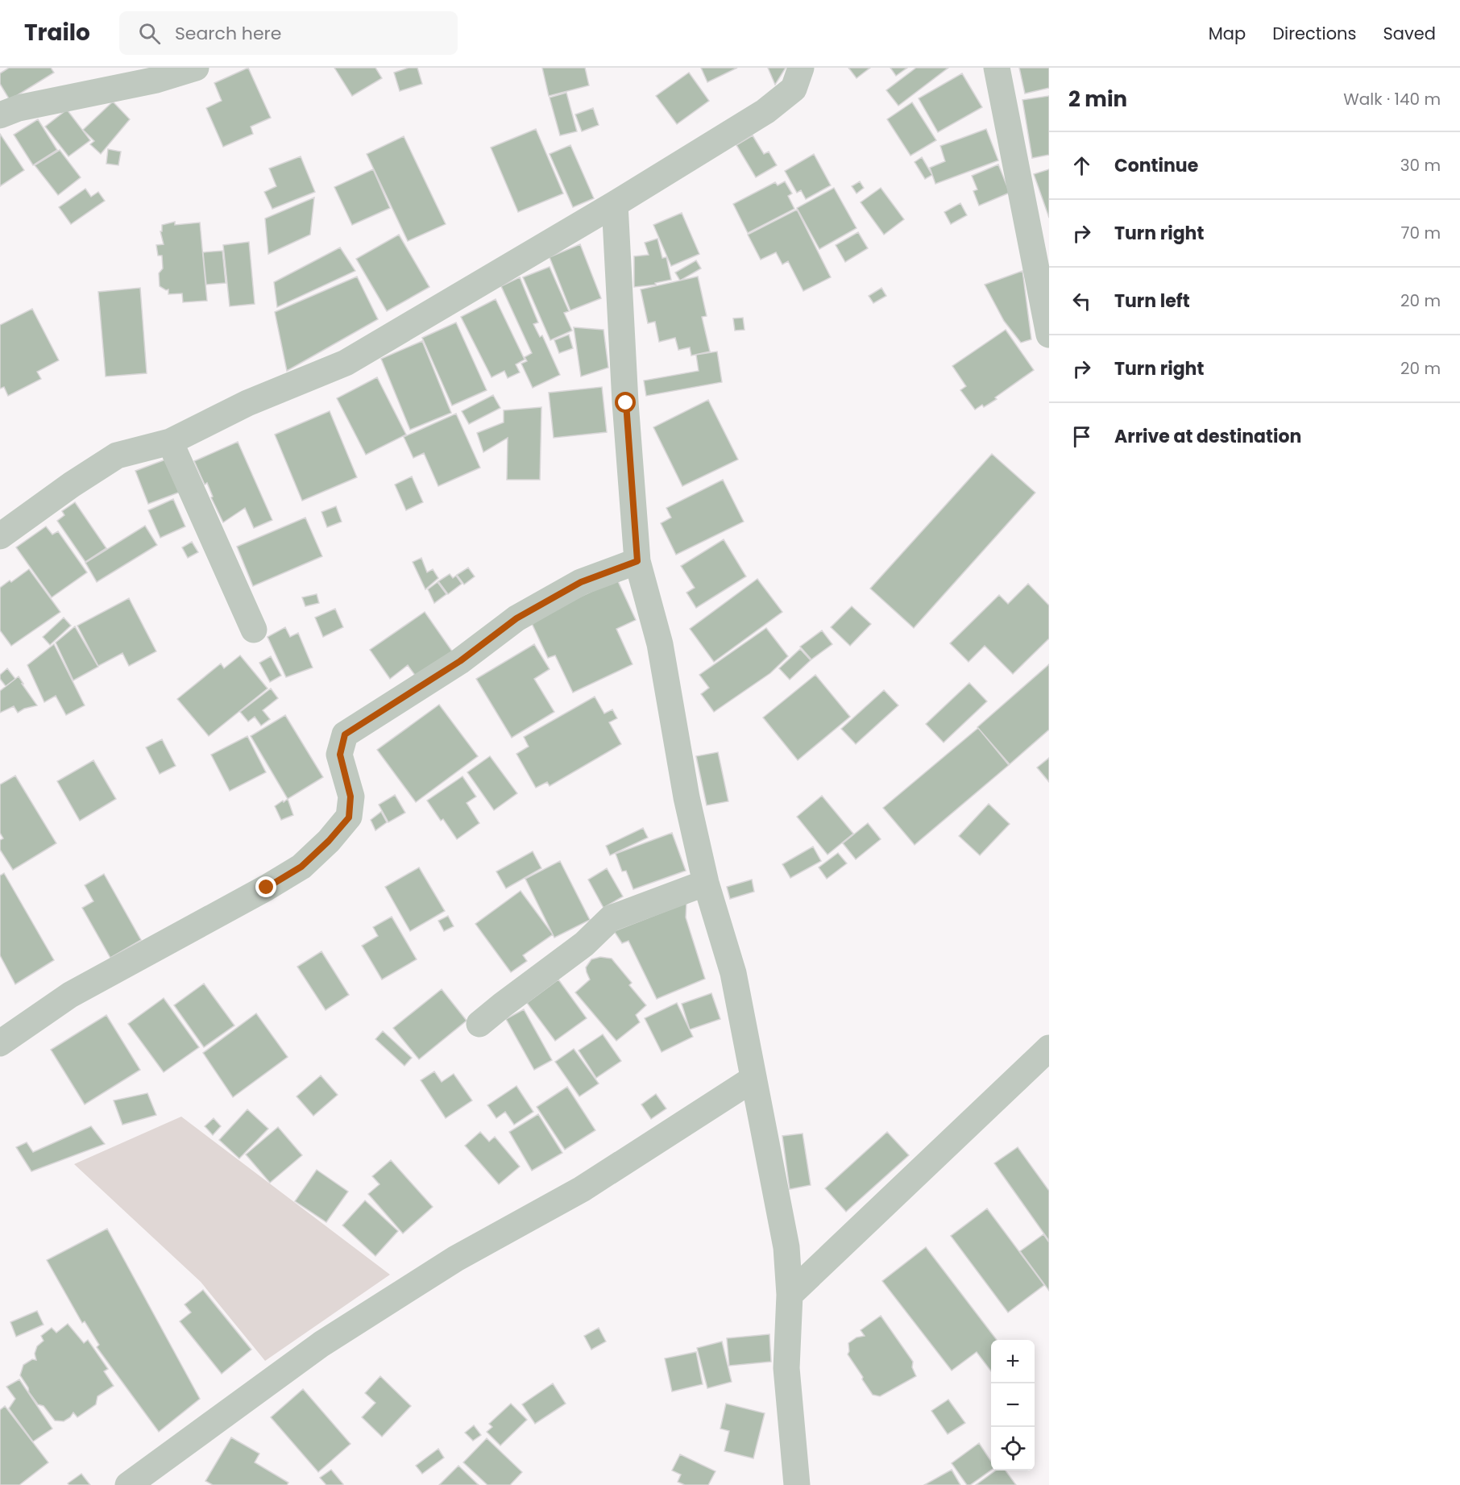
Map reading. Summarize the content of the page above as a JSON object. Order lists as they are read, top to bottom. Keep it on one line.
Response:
{"page":{"header":"Trailo","search":"Search here","nav":["Map","Directions","Saved"],"heading":["2 min","Walk · 140 m"],"list":[["Continue","30 m"],["Turn right","70 m"],["Turn left","20 m"],["Turn right","20 m"],"Arrive at destination"],"map_buttons":["+","−"]}}
